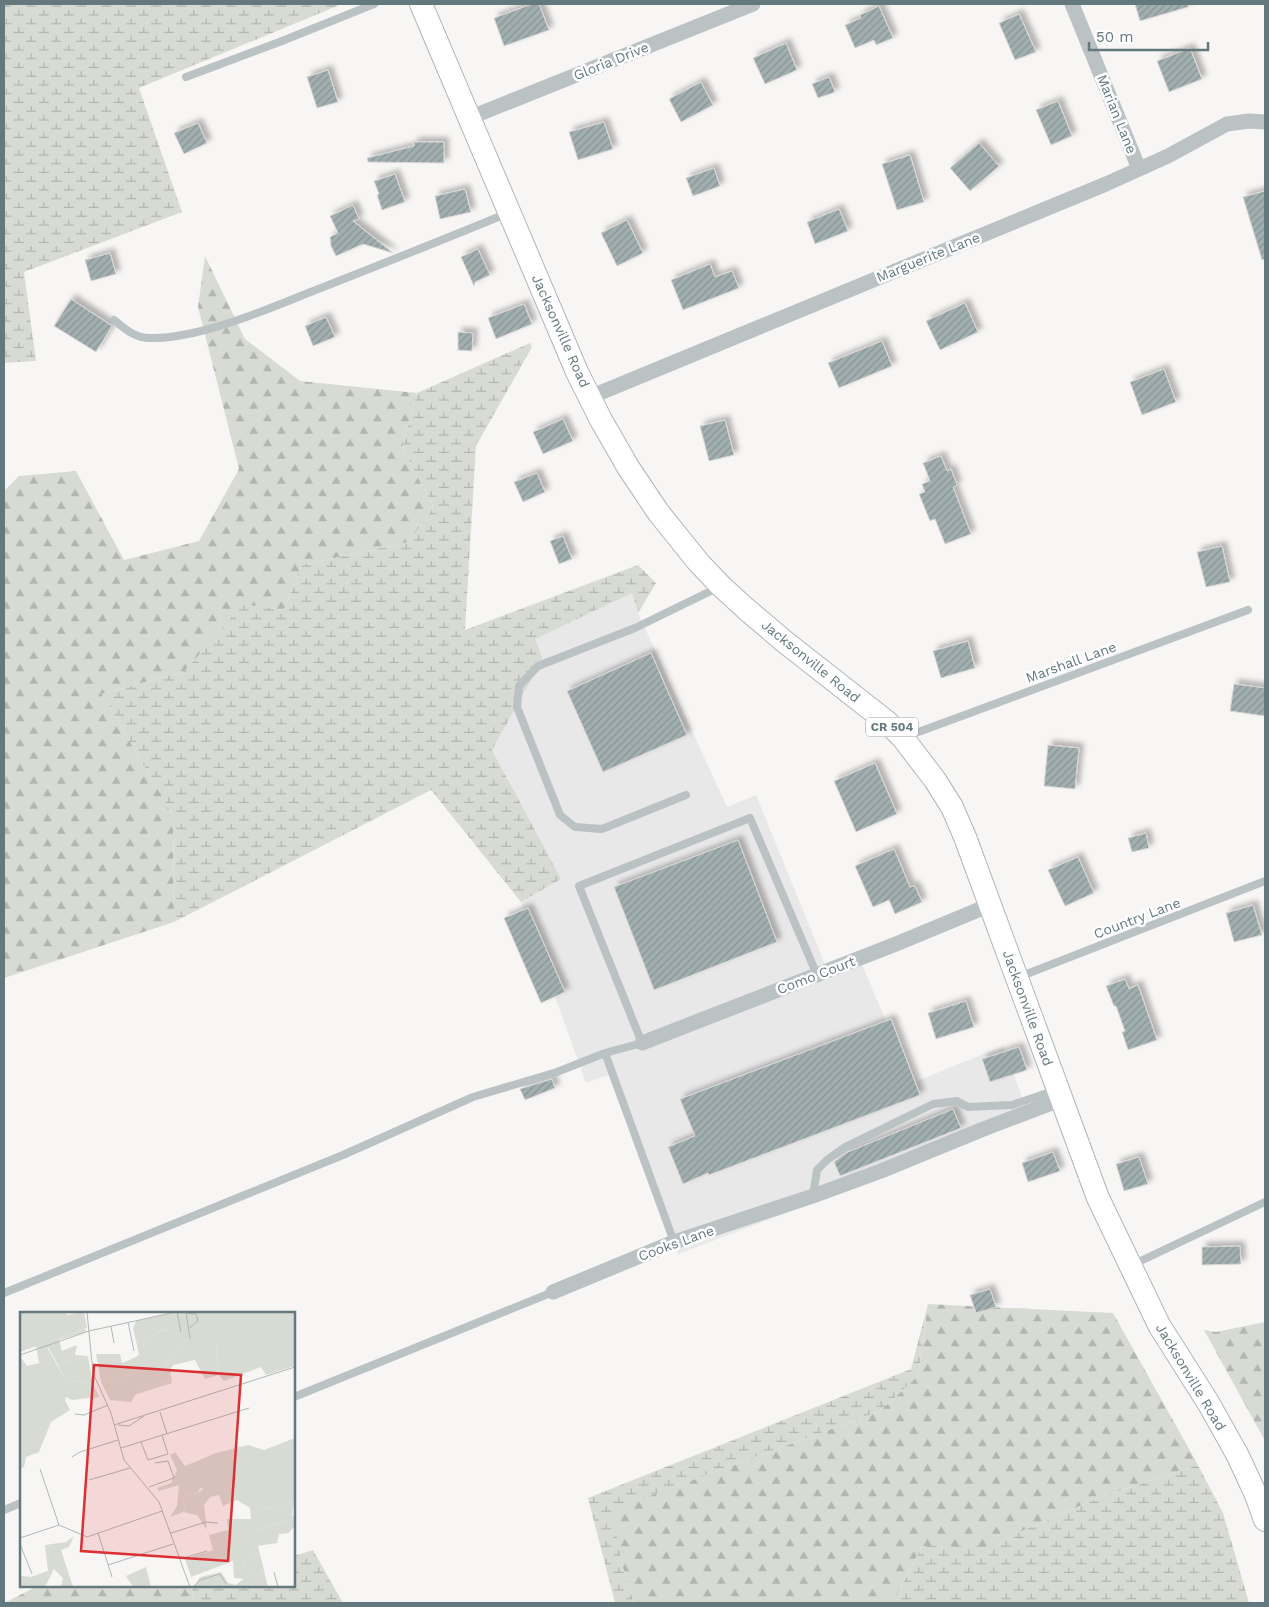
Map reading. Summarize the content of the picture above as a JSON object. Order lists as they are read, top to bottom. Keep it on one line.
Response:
{"streets":{"main road":["Jacksonville Road","CR 504"],"street":["Gloria Drive","Marian Lane","Marguerite Lane","Como Court","Cooks Lane"],"lane":["Marshall Lane","Country Lane"]},"crossings":[["Gloria Drive","Jacksonville Road"],["Marian Lane","Marguerite Lane"],["Marguerite Lane","Jacksonville Road"],["Jacksonville Road","Marshall Lane"],["Jacksonville Road","Country Lane"],["Jacksonville Road","Como Court"],["Jacksonville Road","Cooks Lane"]],"scale_bar":"50 m"}
